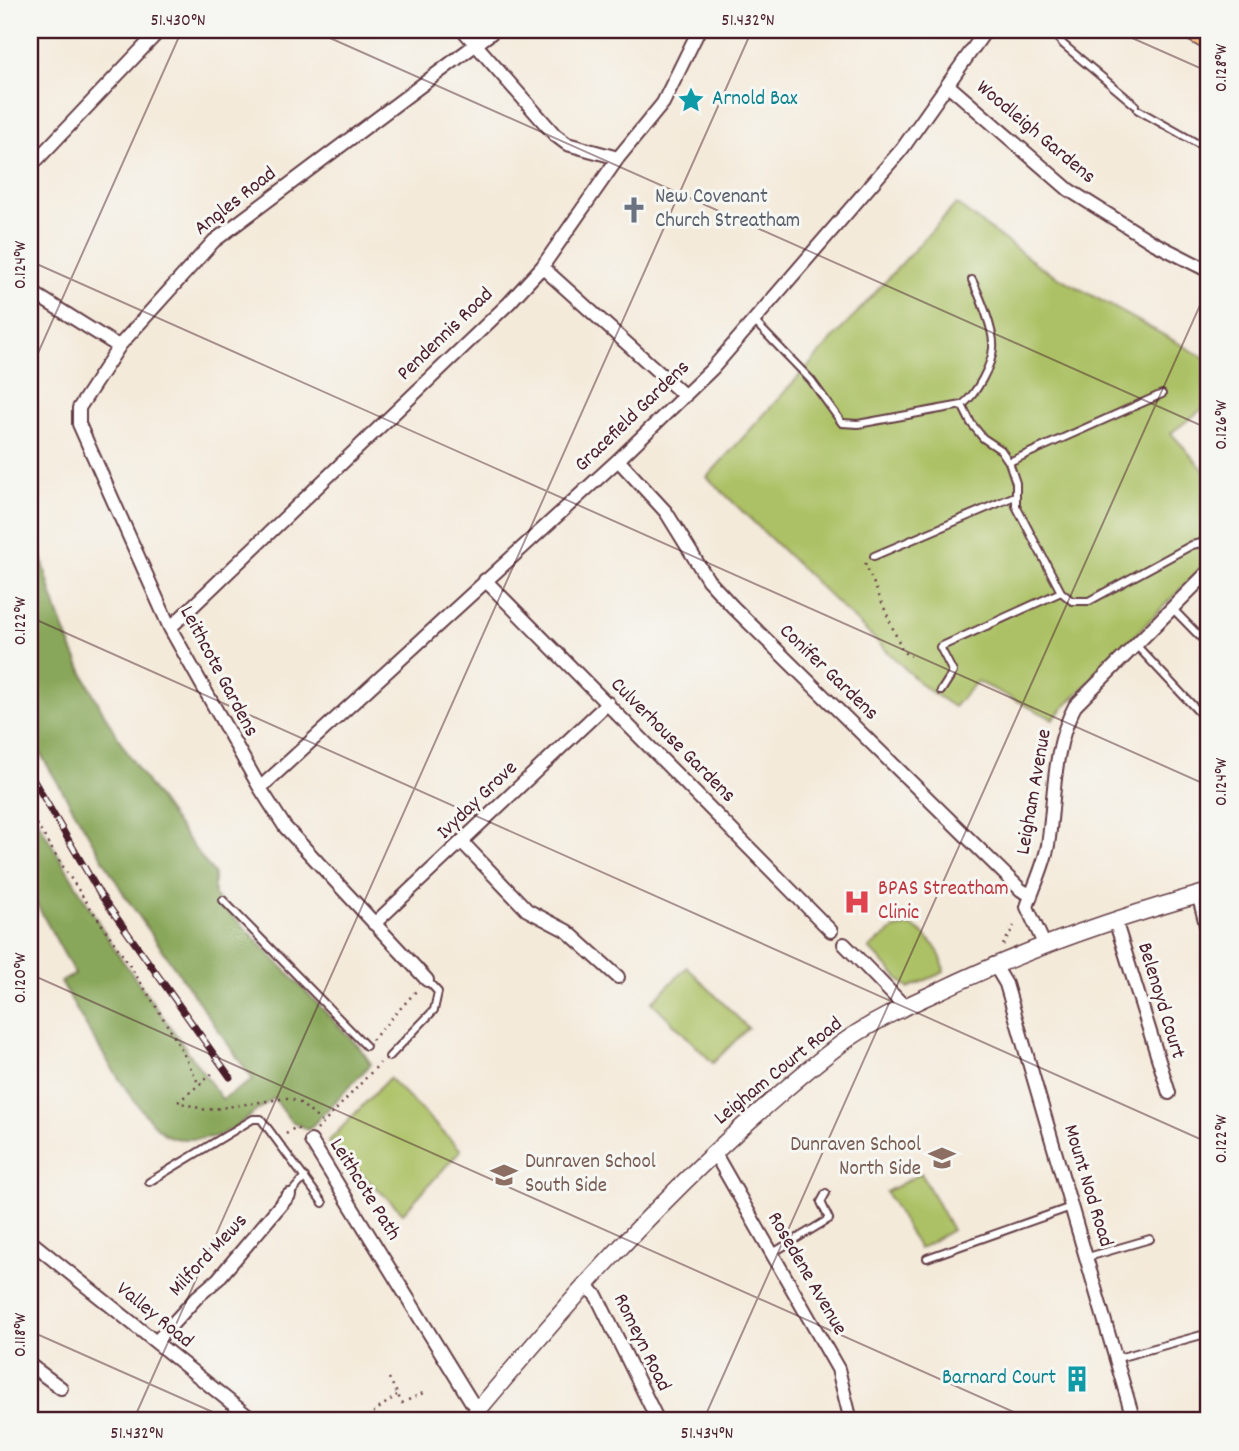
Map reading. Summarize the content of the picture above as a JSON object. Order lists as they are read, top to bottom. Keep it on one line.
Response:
{"streets":{"street":["Woodleigh Gardens","Angles Road","Pendennis Road","Gracefield Gardens","Leithcote Gardens","Conifer Gardens","Culverhouse Gardens","Leigham Avenue","Ivyday Grove","Belenoyd Court","Leigham Court Road","Mount Nod Road","Leithcote Path","Milford Mews","Rosedene Avenue","Valley Road","Romeyn Road"]},"crossings":[["Woodleigh Gardens","Gracefield Gardens"],["Angles Road","Leithcote Gardens"],["Pendennis Road","Leithcote Gardens"],["Gracefield Gardens","Leithcote Gardens"],["Gracefield Gardens","Conifer Gardens"],["Gracefield Gardens","Culverhouse Gardens"],["Leithcote Gardens","Ivyday Grove"],["Conifer Gardens","Leigham Avenue"],["Culverhouse Gardens","Ivyday Grove"],["Belenoyd Court","Leigham Court Road"],["Leigham Court Road","Mount Nod Road"],["Leigham Court Road","Leithcote Path"],["Leigham Court Road","Rosedene Avenue"],["Leigham Court Road","Romeyn Road"],["Milford Mews","Valley Road"]],"places":{"place":["Arnold Bax"],"church":["New Covenant Church Streatham"],"hospital":["BPAS Streatham Clinic"],"school or university":["Dunraven School North Side","Dunraven School South Side"],"building":["Barnard Court"]},"coordinates":["51.430°N","51.432°N","0.128°W","0.124°W","0.126°W","0.122°W","0.120°W","0.118°W","51.434°N"]}
